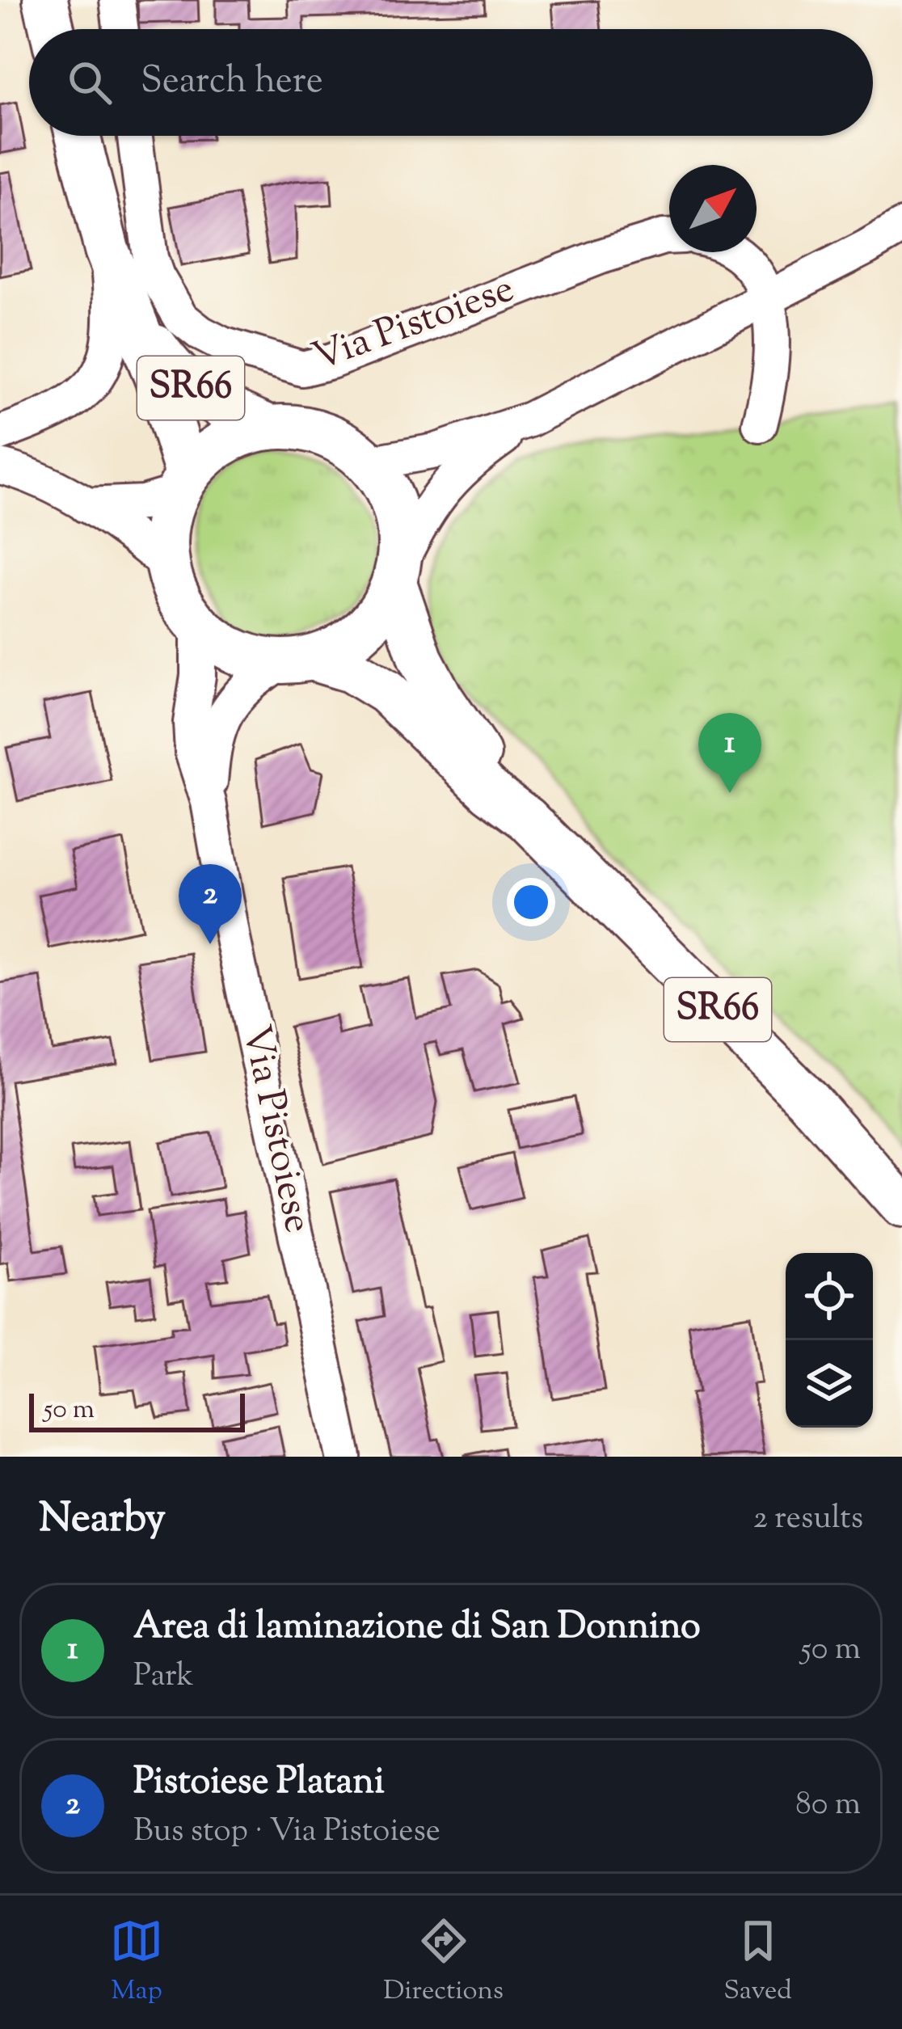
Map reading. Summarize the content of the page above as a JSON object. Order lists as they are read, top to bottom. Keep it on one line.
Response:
{"streets":{"main road":["Via Pistoiese","SR66"]},"crossings":[["Via Pistoiese","SR66"]],"scale_bar":"50 m","north":"top right","page":{"search":"Search here","pins":["1","2"],"scale":"50 m","heading":["Nearby","2 results"],"list":[{"mark":"1","name":"Area di laminazione di San Donnino","note":"Park","value":"50 m"},{"mark":"2","name":"Pistoiese Platani","note":"Bus stop · Via Pistoiese","value":"80 m"}],"nav":["Map","Directions","Saved"]}}
